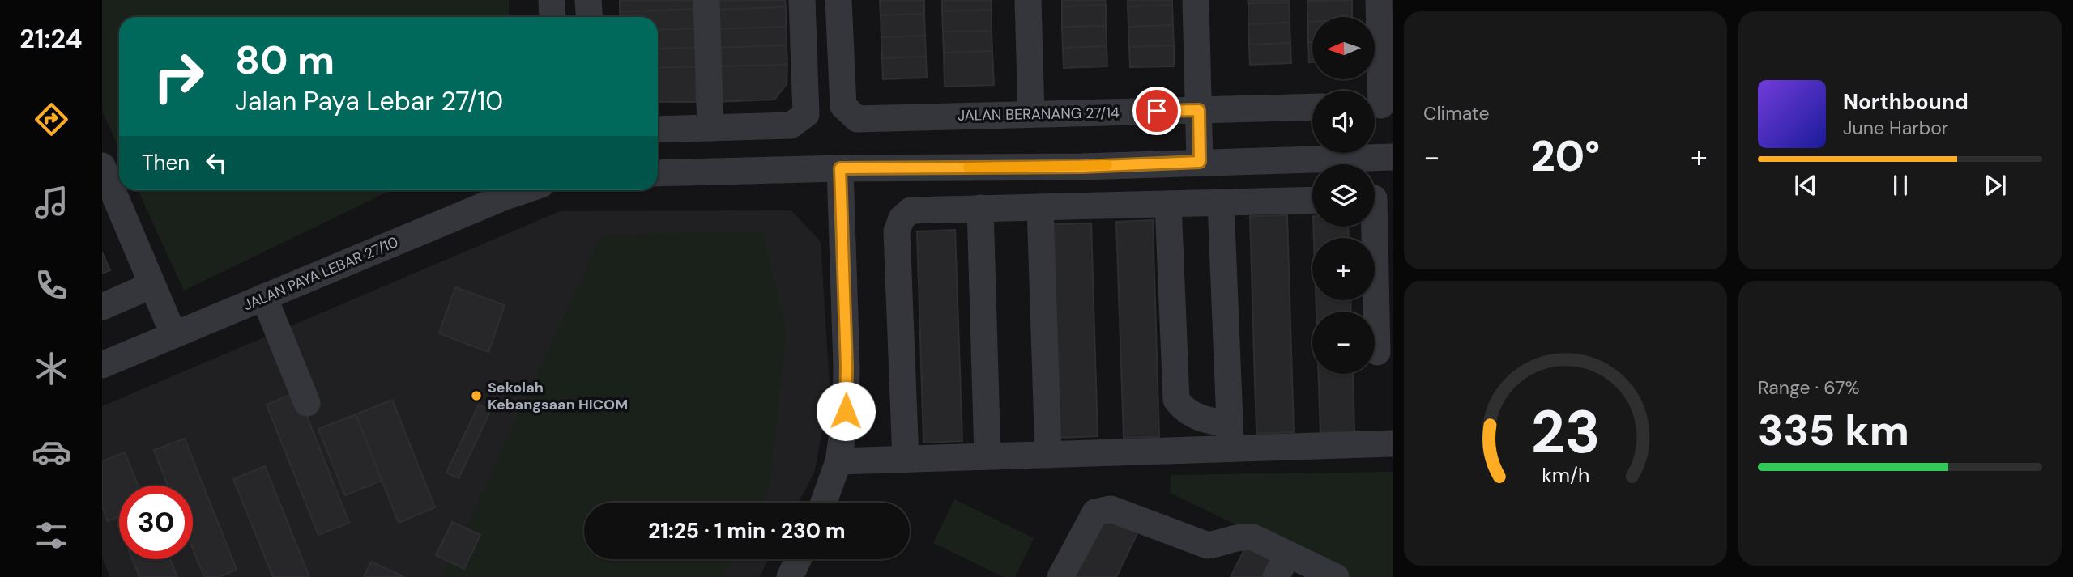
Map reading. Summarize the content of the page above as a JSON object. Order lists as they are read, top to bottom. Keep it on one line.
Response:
{"streets":{"street":["JALAN BERANANG 27/14","JALAN PAYA LEBAR 27/10"]},"places":["Sekolah Kebangsaan HICOM"],"north":"left","page":{"tabs":"21:24","tile":["Climate",["Range · 67%","335 km"]],"map_buttons":["+","−"],"turn":["80 m","Jalan Paya Lebar 27/10"],"song":["Northbound","June Harbor"],"heat":["−","20°","+"],"then":"Then","limit":"30","trip":"21:25 · 1 min · 230 m","gauge":["23","km/h"]}}
